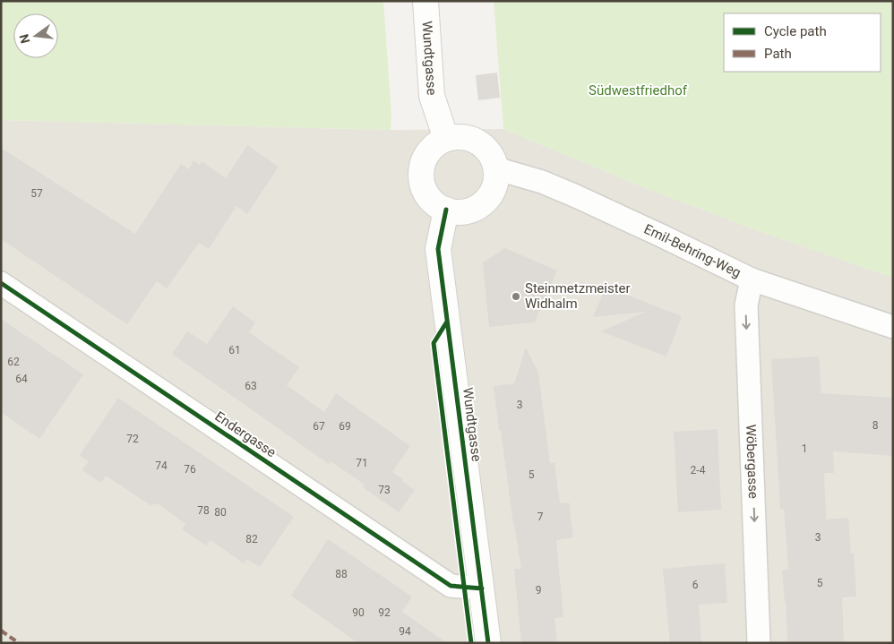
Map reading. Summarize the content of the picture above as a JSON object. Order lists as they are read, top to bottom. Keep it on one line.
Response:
{"streets":{"street":["Wundtgasse","Emil-Behring-Weg","Endergasse","Wöbergasse"]},"crossings":[["Wundtgasse","Emil-Behring-Weg"],["Wundtgasse","Endergasse"],["Emil-Behring-Weg","Wöbergasse"]],"one_way":["Wöbergasse"],"parks":["Südwestfriedhof"],"places":["Steinmetzmeister Widhalm"],"house_numbers":["57","61","62","64","63","3","8","67","69","72","1","71","74","76","2-4","5","73","78","80","7","3","82","88","5","6","9","90","92","94"],"legend":["Cycle path","Path"],"north":"left"}
